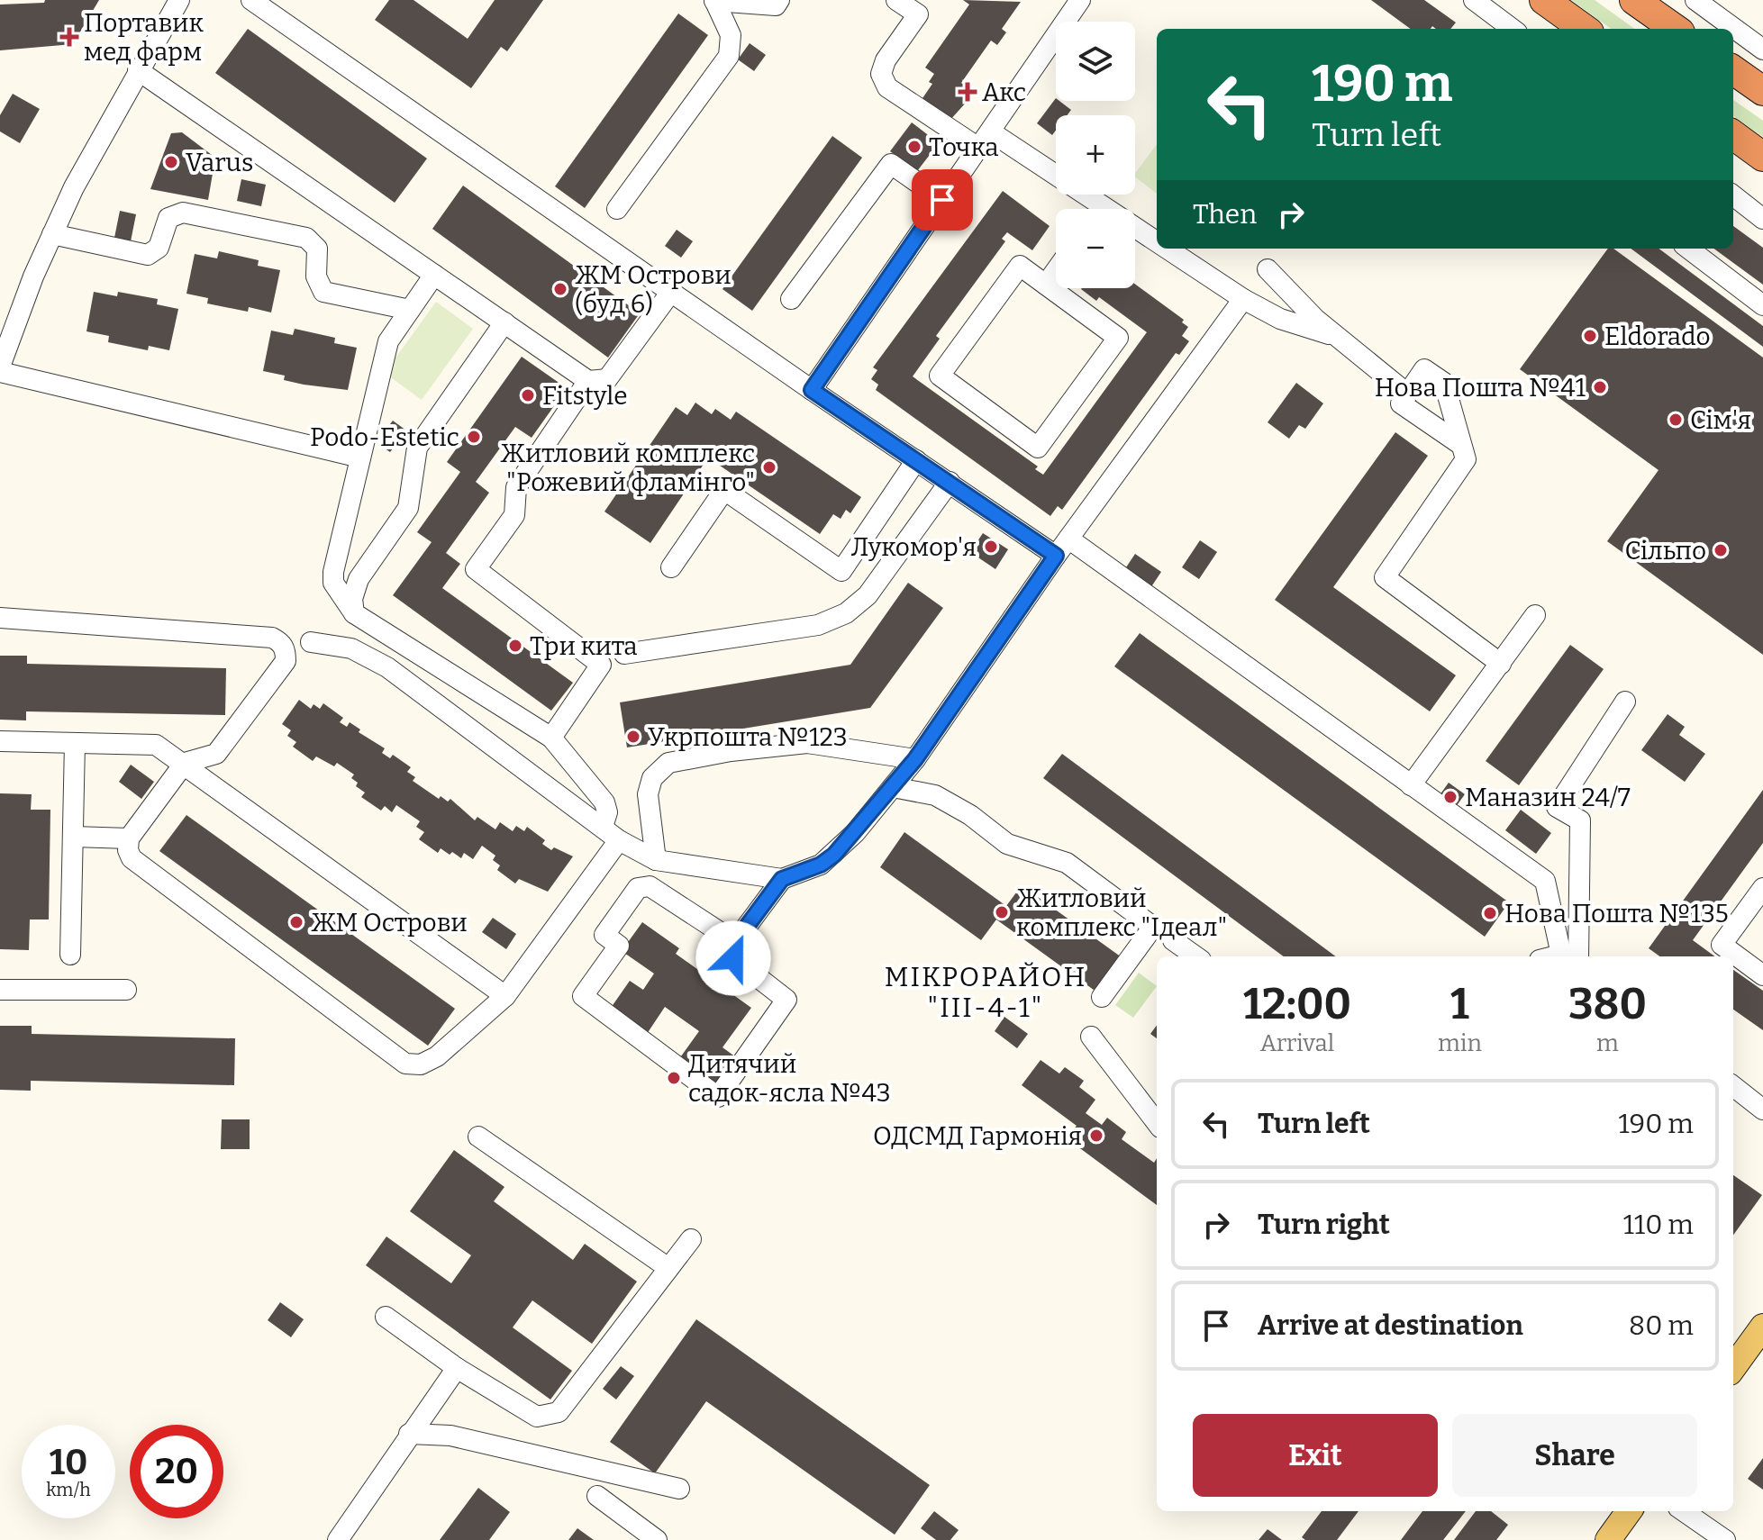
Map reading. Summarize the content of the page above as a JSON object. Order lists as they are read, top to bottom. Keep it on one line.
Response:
{"districts":["МІКРОРАЙОН \"ІІІ-4-1\""],"places":{"health":["Портавик мед фарм","Акс"],"other":["Точка","Varus","ЖМ Острови (буд 6)","Eldorado","Нова Пошта №41","Fitstyle","Сім'я","Podo-Estetic","Житловий комплекс \"Рожевий фламінго\"","Лукомор'я","Сільпо","Три кита","Укрпошта №123","Маназин 24/7","Житловий комплекс \"Ідеал\"","Нова Пошта №135","ЖМ Острови","Дитячий садок-ясла №43","ОДСМД Гармонія"]},"page":{"map_buttons":["+","−"],"turn":["190 m","Turn left"],"then":"Then","eta":["12:00","Arrival","1","min","380","m"],"list":[{"name":"Turn left","value":"190 m"},{"name":"Turn right","value":"110 m"},{"name":"Arrive at destination","value":"80 m"}],"buttons":["Exit","Share"],"speed":"10 km/h","limit":"20"}}
